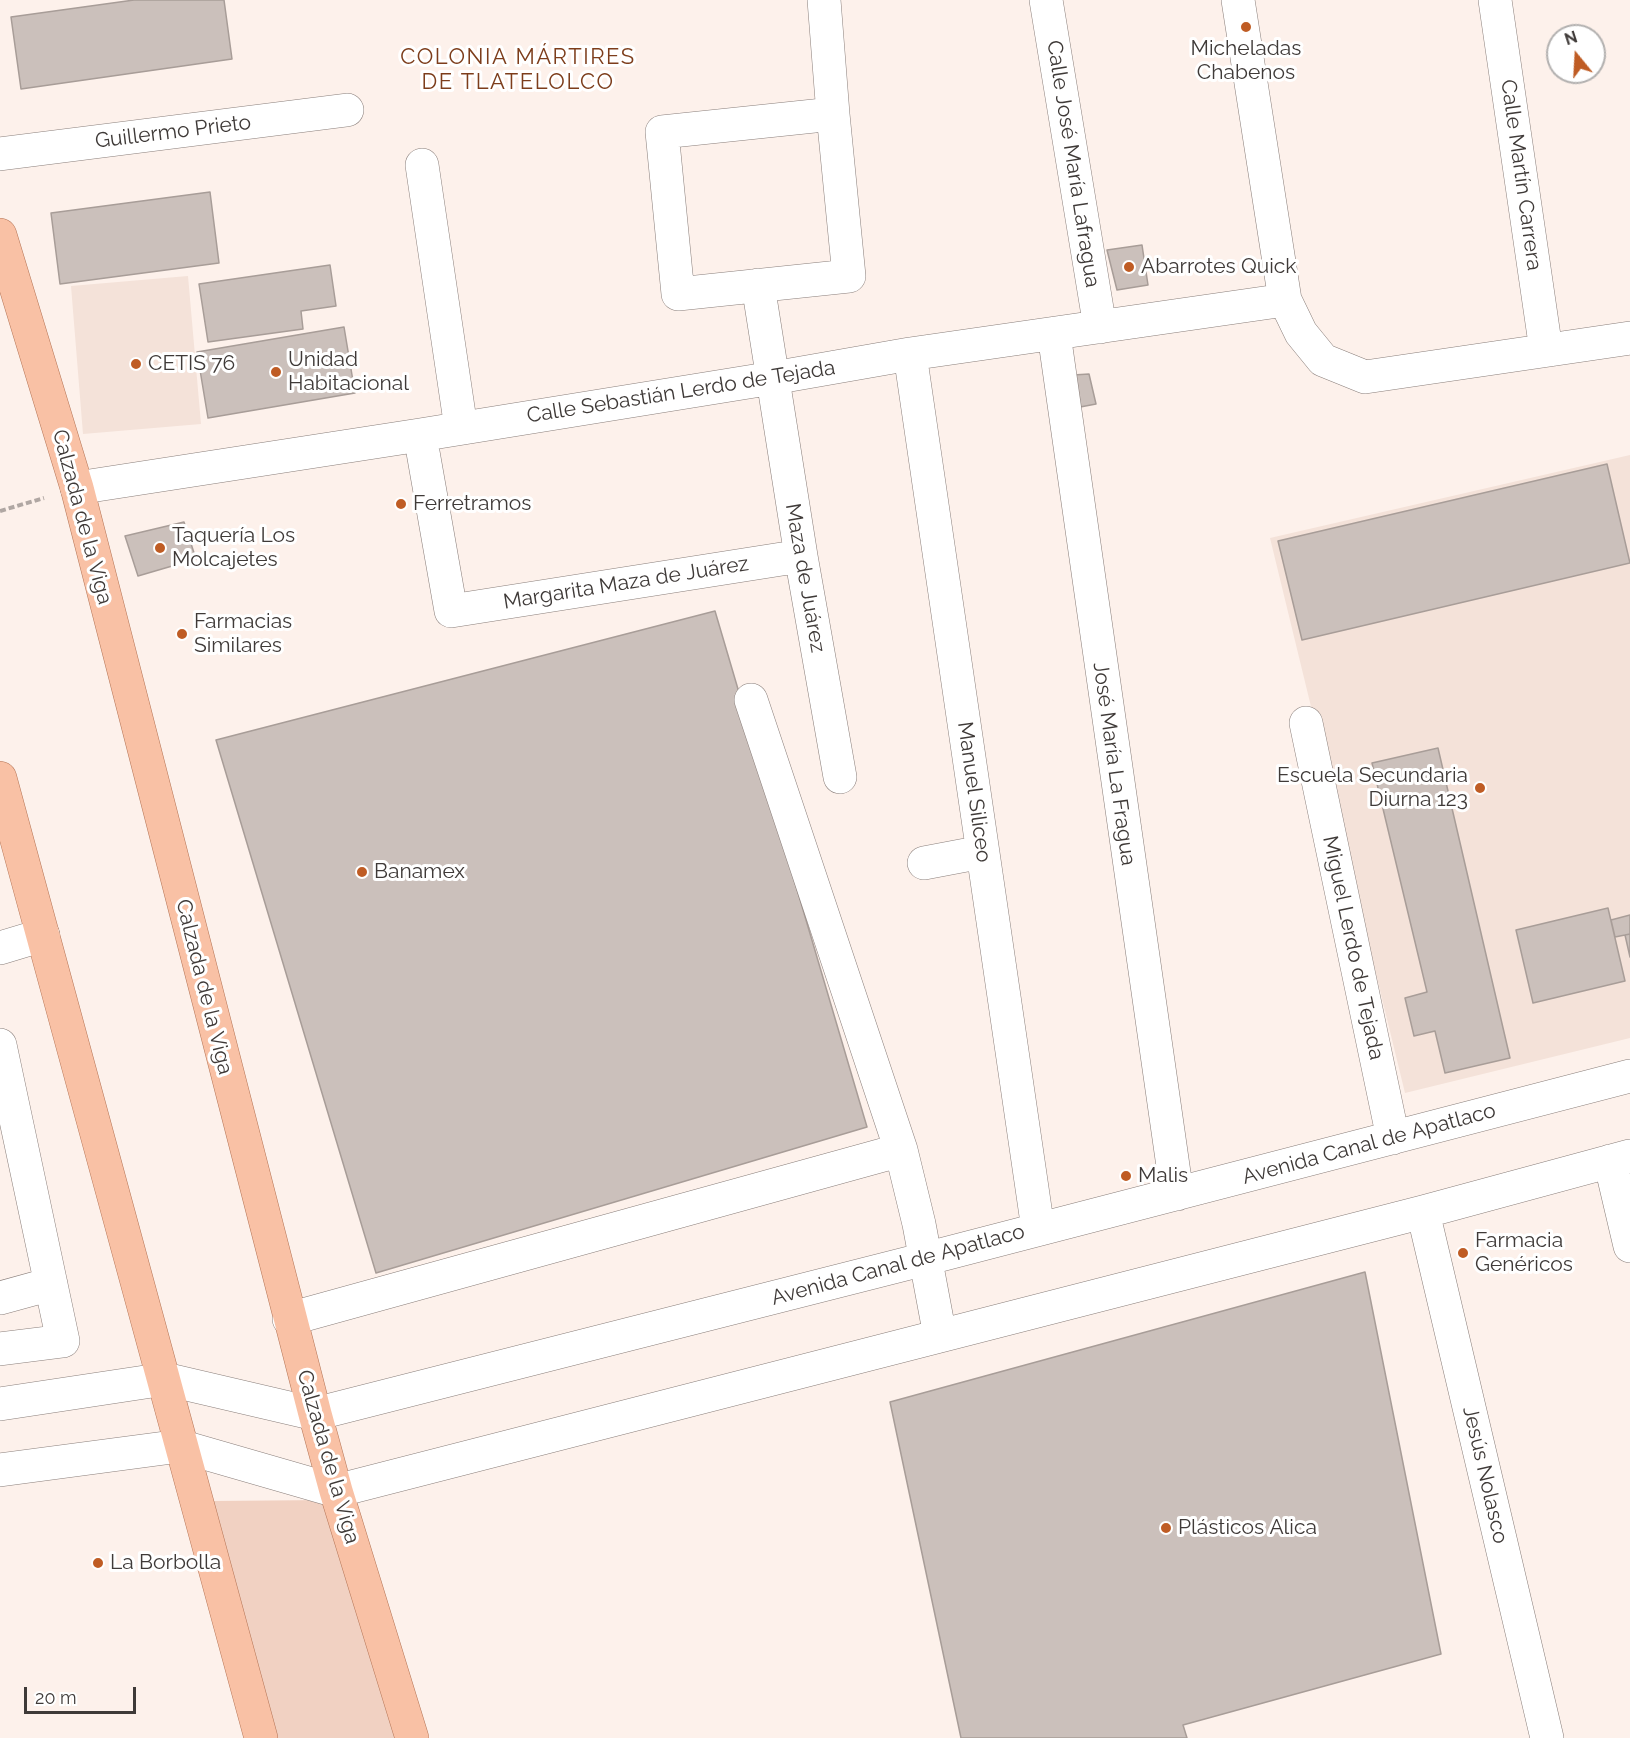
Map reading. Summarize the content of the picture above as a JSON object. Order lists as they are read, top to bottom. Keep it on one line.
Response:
{"streets":{"main road":["Calzada de la Viga"],"street":["Guillermo Prieto","Calle José María Lafragua","Calle Martín Carrera","Calle Sebastián Lerdo de Tejada","Maza de Juárez","Margarita Maza de Juárez","José María La Fragua","Manuel Siliceo","Miguel Lerdo de Tejada","Avenida Canal de Apatlaco","Jesús Nolasco"]},"crossings":[["Calle José María Lafragua","Calle Sebastián Lerdo de Tejada"],["Calle Sebastián Lerdo de Tejada","Calzada de la Viga"],["Calle Sebastián Lerdo de Tejada","Maza de Juárez"],["Calle Sebastián Lerdo de Tejada","Margarita Maza de Juárez"],["Calle Sebastián Lerdo de Tejada","José María La Fragua"],["Calle Sebastián Lerdo de Tejada","Manuel Siliceo"],["Calzada de la Viga","Avenida Canal de Apatlaco"],["Maza de Juárez","Margarita Maza de Juárez"],["José María La Fragua","Avenida Canal de Apatlaco"],["Manuel Siliceo","Avenida Canal de Apatlaco"],["Miguel Lerdo de Tejada","Avenida Canal de Apatlaco"]],"districts":["COLONIA MÁRTIRES DE TLATELOLCO"],"places":["Micheladas Chabenos","Abarrotes Quick","CETIS 76","Unidad Habitacional","Ferretramos","Taquería Los Molcajetes","Farmacias Similares","Escuela Secundaria Diurna 123","Banamex","Malis","Farmacia Genéricos","Plásticos Alica","La Borbolla"],"scale_bar":"20 m","north":"top"}
